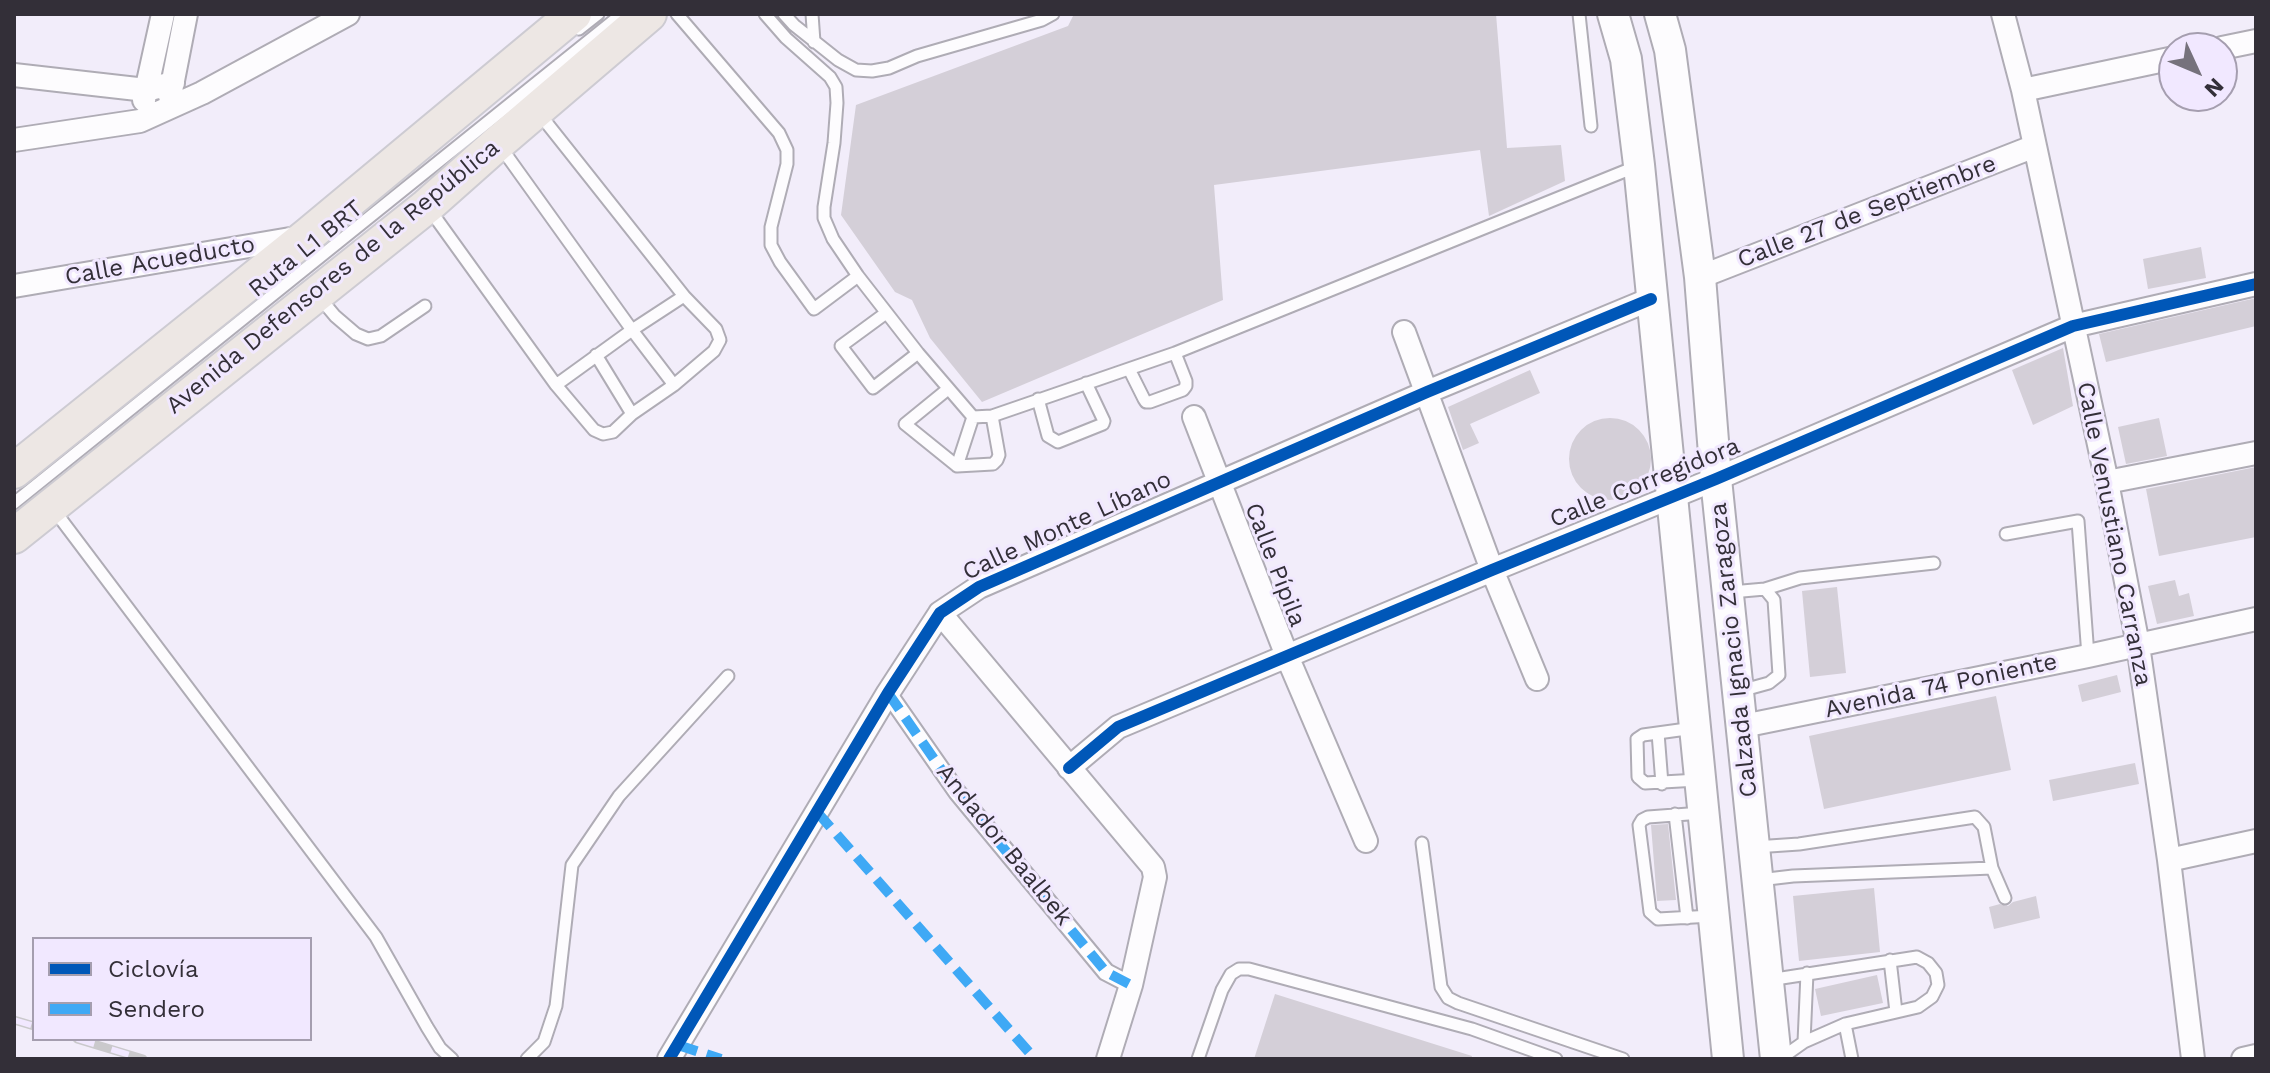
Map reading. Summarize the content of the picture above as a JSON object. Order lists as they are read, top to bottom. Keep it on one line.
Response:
{"streets":{"main road":["Avenida Defensores de la República","Calzada Ignacio Zaragoza"],"street":["Calle 27 de Septiembre","Calle Acueducto","Calle Corregidora","Calle Monte Líbano","Calle Venustiano Carranza","Calle Pípila","Avenida 74 Poniente","Andador Baalbek"],"lane":["Ruta L1 BRT"]},"crossings":[["Calle 27 de Septiembre","Calle Venustiano Carranza"],["Calle 27 de Septiembre","Calzada Ignacio Zaragoza"],["Calle Acueducto","Avenida Defensores de la República"],["Calle Corregidora","Calle Venustiano Carranza"],["Calle Corregidora","Calle Pípila"],["Calle Corregidora","Calzada Ignacio Zaragoza"],["Calle Monte Líbano","Calle Pípila"],["Calle Monte Líbano","Calzada Ignacio Zaragoza"],["Calle Monte Líbano","Andador Baalbek"],["Calle Venustiano Carranza","Avenida 74 Poniente"],["Calzada Ignacio Zaragoza","Avenida 74 Poniente"]],"legend":["Ciclovía","Sendero"],"north":"bottom right"}
